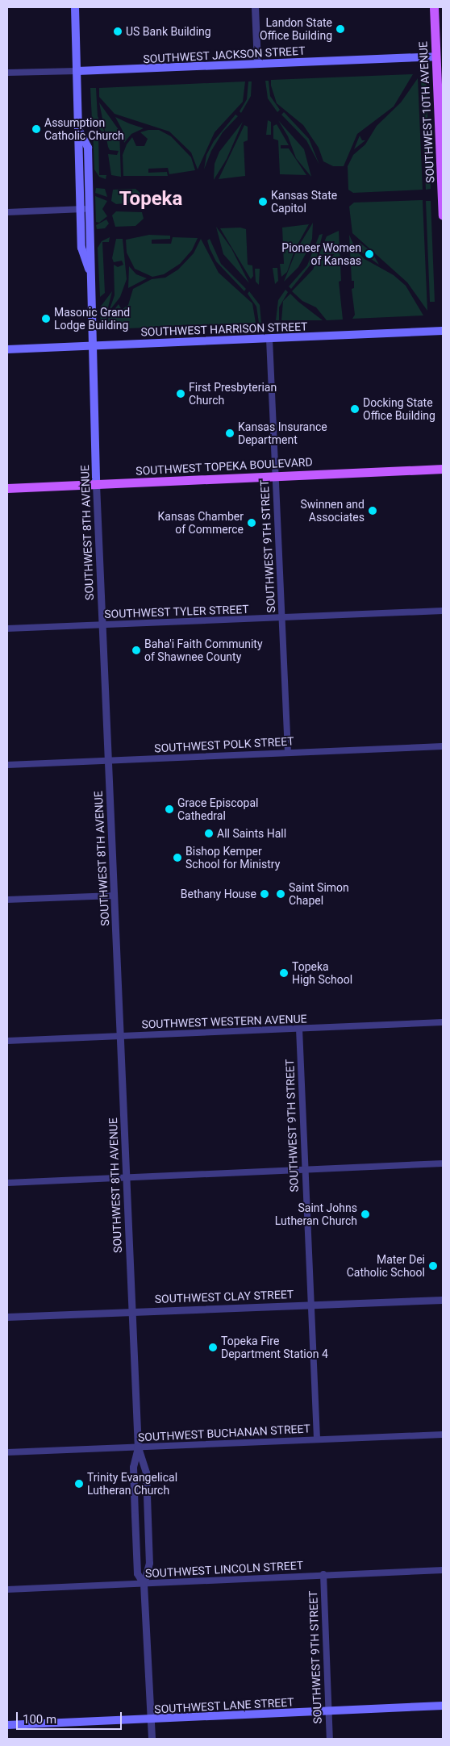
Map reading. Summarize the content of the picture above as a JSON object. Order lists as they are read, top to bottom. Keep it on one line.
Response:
{"streets":{"main road":["SOUTHWEST JACKSON STREET","SOUTHWEST 10TH AVENUE","SOUTHWEST HARRISON STREET","SOUTHWEST TOPEKA BOULEVARD","SOUTHWEST 8TH AVENUE","SOUTHWEST LANE STREET"],"street":["SOUTHWEST 9TH STREET","SOUTHWEST TYLER STREET","SOUTHWEST POLK STREET","SOUTHWEST WESTERN AVENUE","SOUTHWEST CLAY STREET","SOUTHWEST BUCHANAN STREET","SOUTHWEST LINCOLN STREET"]},"crossings":[["SOUTHWEST JACKSON STREET","SOUTHWEST 10TH AVENUE"],["SOUTHWEST JACKSON STREET","SOUTHWEST 8TH AVENUE"],["SOUTHWEST HARRISON STREET","SOUTHWEST 8TH AVENUE"],["SOUTHWEST HARRISON STREET","SOUTHWEST 9TH STREET"],["SOUTHWEST TOPEKA BOULEVARD","SOUTHWEST 8TH AVENUE"],["SOUTHWEST TOPEKA BOULEVARD","SOUTHWEST 9TH STREET"],["SOUTHWEST 8TH AVENUE","SOUTHWEST TYLER STREET"],["SOUTHWEST 8TH AVENUE","SOUTHWEST POLK STREET"],["SOUTHWEST 8TH AVENUE","SOUTHWEST WESTERN AVENUE"],["SOUTHWEST 8TH AVENUE","SOUTHWEST CLAY STREET"],["SOUTHWEST 8TH AVENUE","SOUTHWEST BUCHANAN STREET"],["SOUTHWEST 8TH AVENUE","SOUTHWEST LINCOLN STREET"],["SOUTHWEST 8TH AVENUE","SOUTHWEST LANE STREET"],["SOUTHWEST 9TH STREET","SOUTHWEST TYLER STREET"],["SOUTHWEST 9TH STREET","SOUTHWEST POLK STREET"],["SOUTHWEST 9TH STREET","SOUTHWEST WESTERN AVENUE"],["SOUTHWEST 9TH STREET","SOUTHWEST CLAY STREET"],["SOUTHWEST 9TH STREET","SOUTHWEST BUCHANAN STREET"],["SOUTHWEST 9TH STREET","SOUTHWEST LINCOLN STREET"],["SOUTHWEST 9TH STREET","SOUTHWEST LANE STREET"]],"districts":["Topeka"],"places":["Landon State Office Building","US Bank Building","Assumption Catholic Church","Kansas State Capitol","Pioneer Women of Kansas","Masonic Grand Lodge Building","First Presbyterian Church","Docking State Office Building","Kansas Insurance Department","Swinnen and Associates","Kansas Chamber of Commerce","Baha'i Faith Community of Shawnee County","Grace Episcopal Cathedral","All Saints Hall","Bishop Kemper School for Ministry","Bethany House","Saint Simon Chapel","Topeka High School","Saint Johns Lutheran Church","Mater Dei Catholic School","Topeka Fire Department Station 4","Trinity Evangelical Lutheran Church"],"scale_bar":"100 m"}
